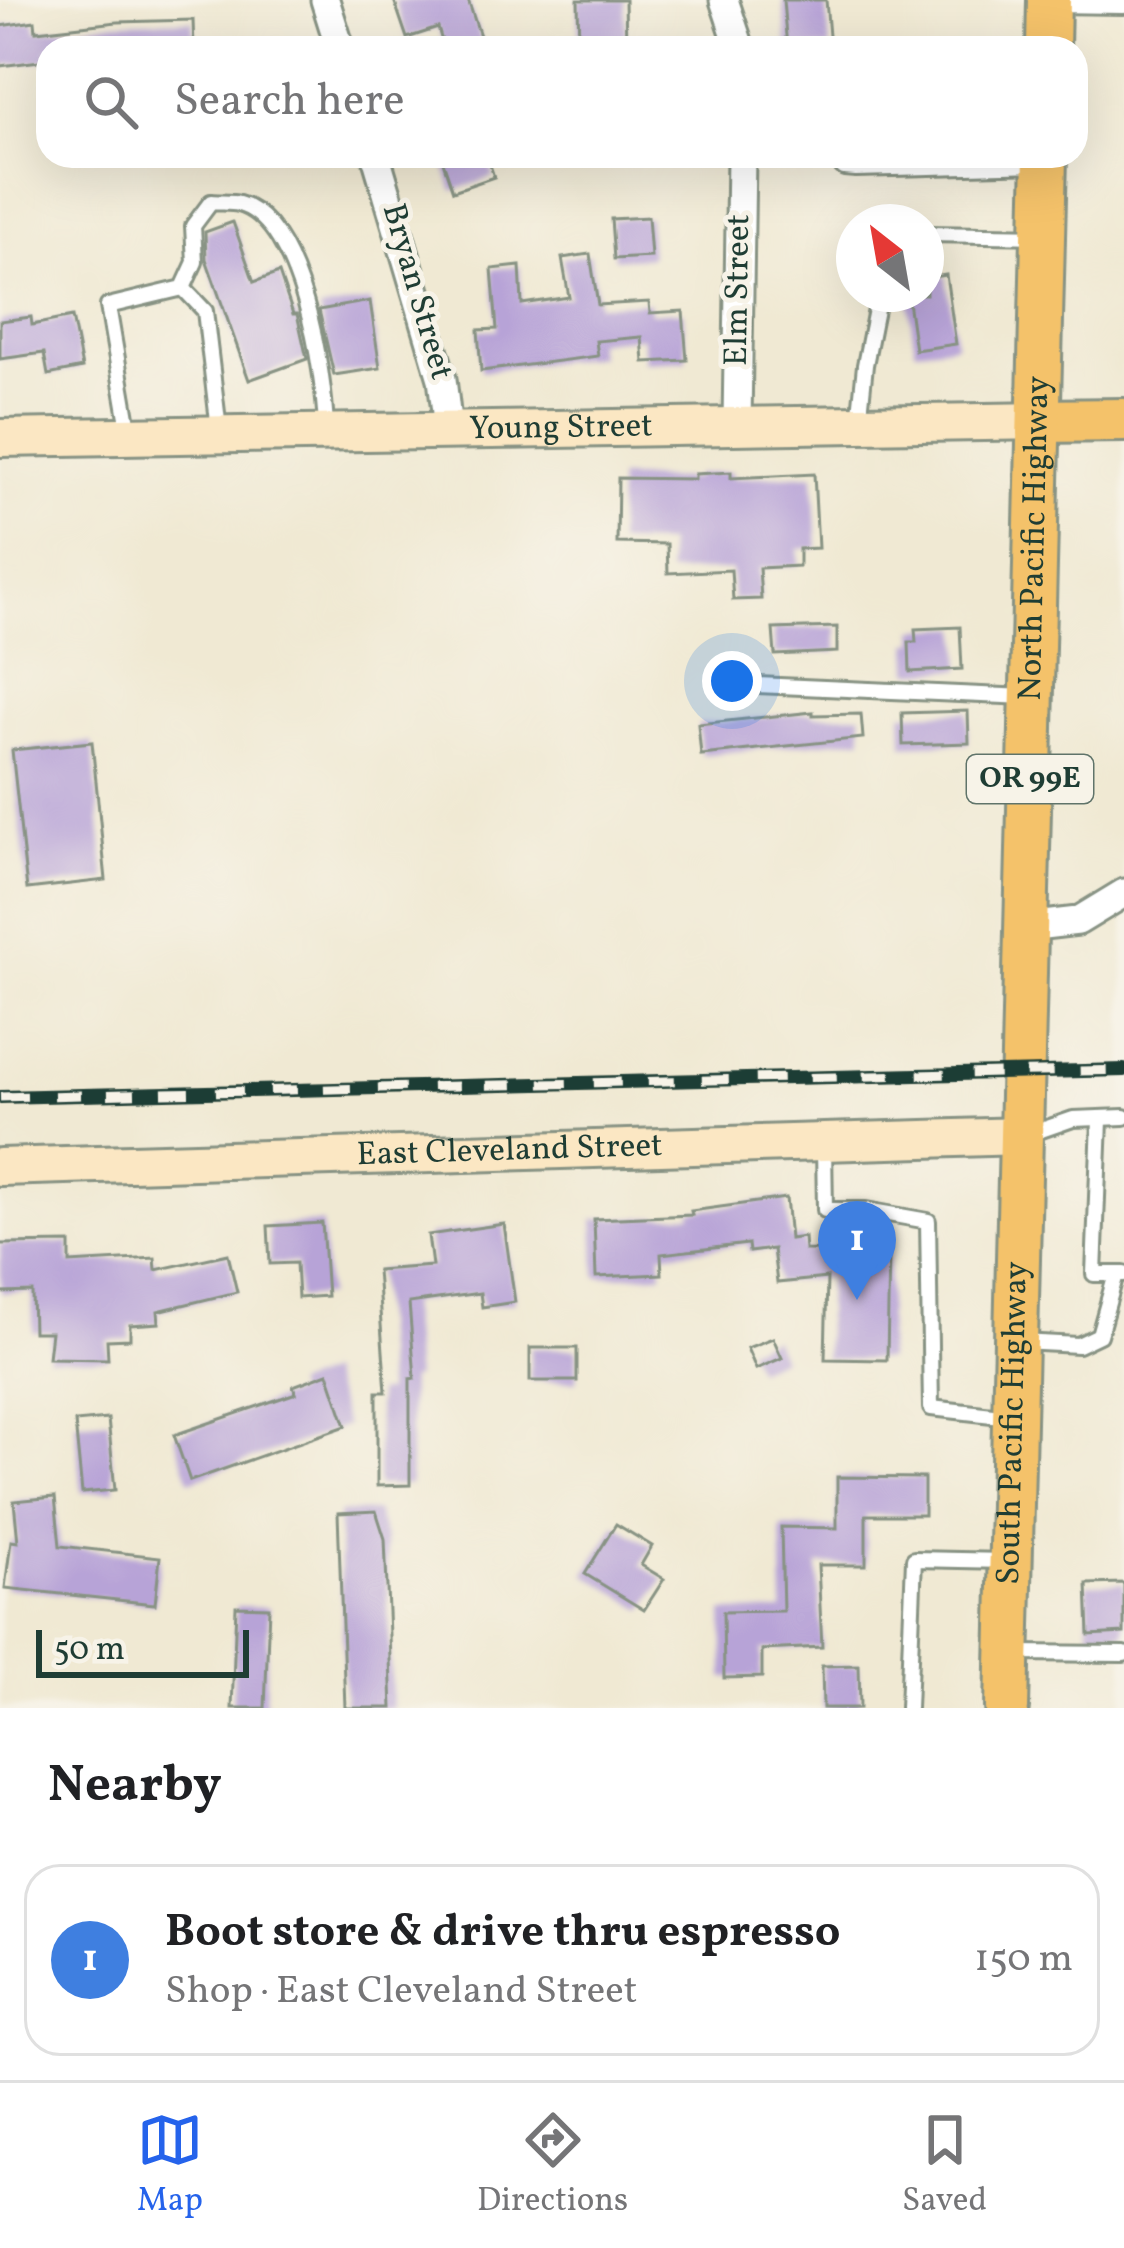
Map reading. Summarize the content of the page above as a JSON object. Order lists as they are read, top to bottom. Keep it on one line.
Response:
{"streets":{"main road":["Young Street","North Pacific Highway","OR 99E","East Cleveland Street","South Pacific Highway"],"street":["Elm Street","Bryan Street"]},"crossings":[["Elm Street","Young Street"],["Bryan Street","Young Street"],["Young Street","North Pacific Highway"],["North Pacific Highway","East Cleveland Street"],["North Pacific Highway","South Pacific Highway"],["East Cleveland Street","South Pacific Highway"]],"scale_bar":"50 m","north":"top left","page":{"search":"Search here","pins":"1","scale":"50 m","heading":"Nearby","list":[{"mark":"1","name":"Boot store & drive thru espresso","note":"Shop · East Cleveland Street","value":"150 m"}],"nav":["Map","Directions","Saved"]}}
